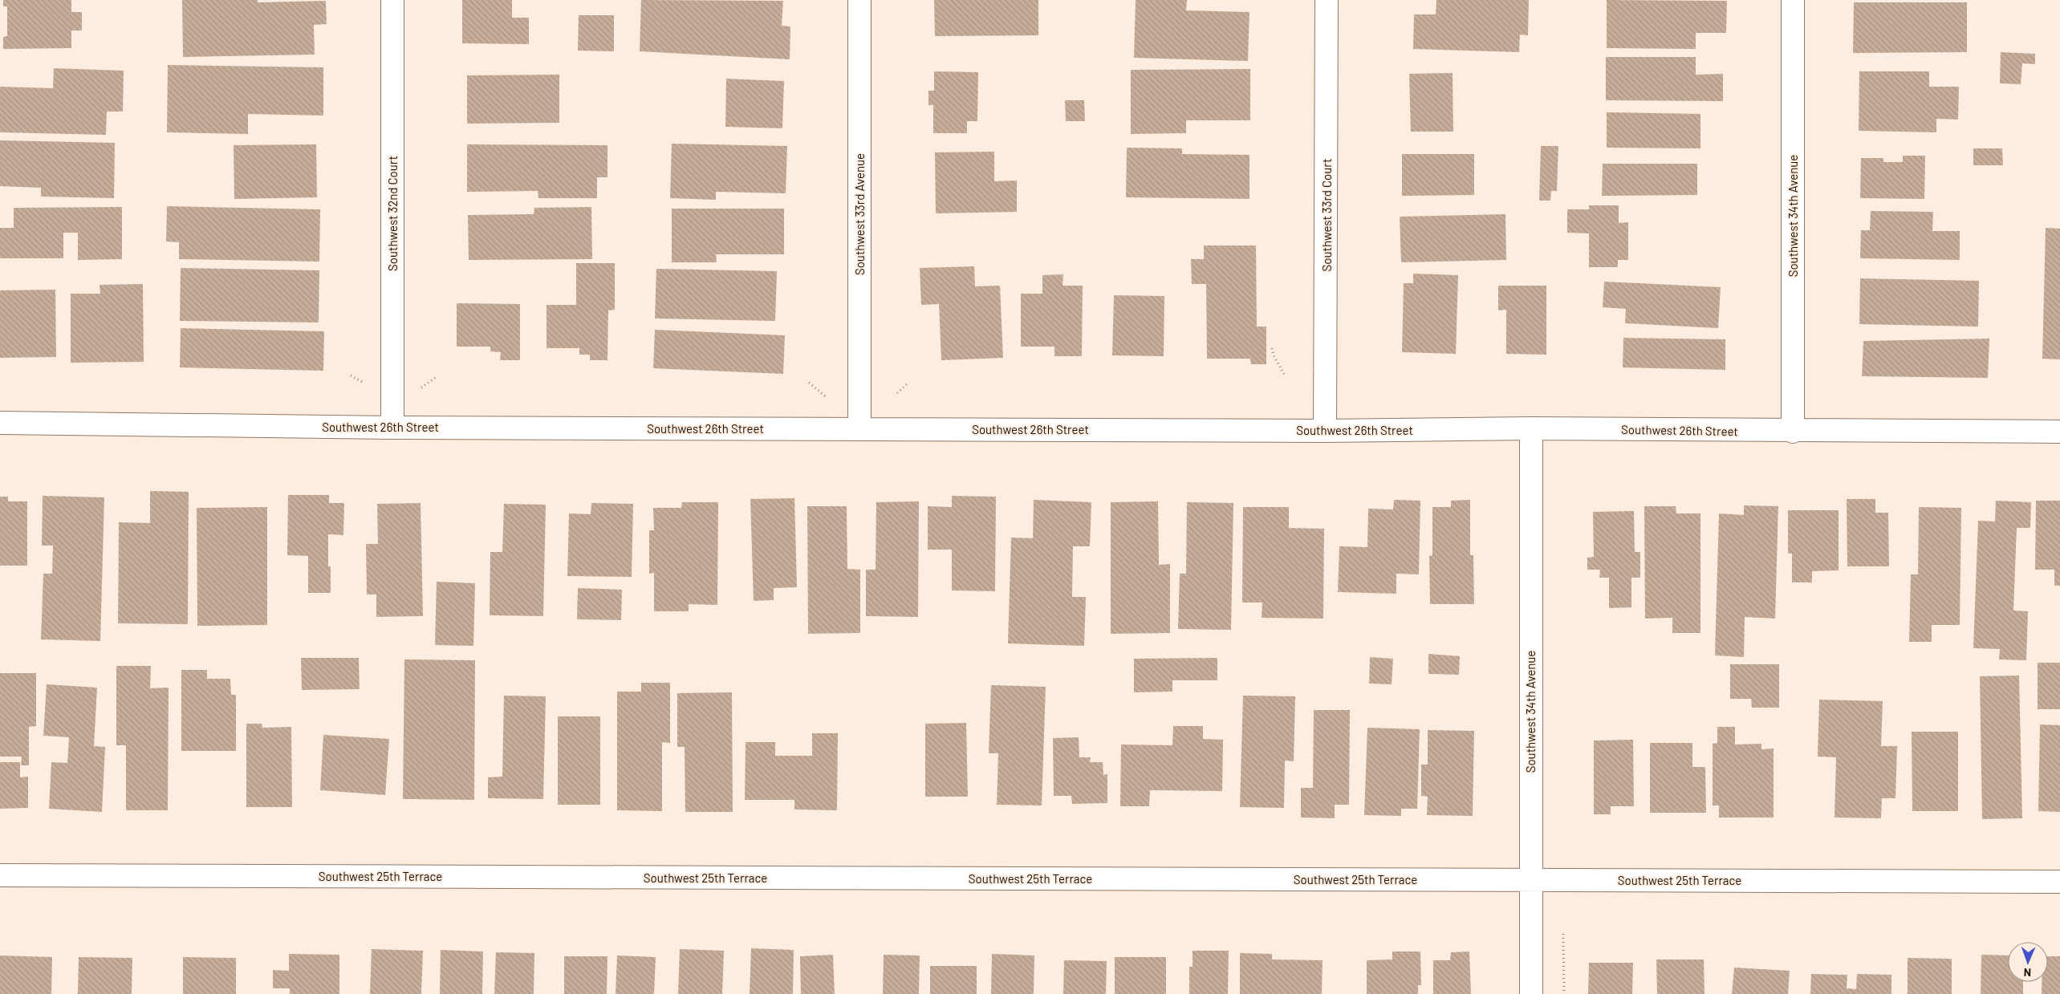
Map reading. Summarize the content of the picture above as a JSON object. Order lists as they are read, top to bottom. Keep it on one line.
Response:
{"streets":{"street":["Southwest 32nd Court","Southwest 33rd Avenue","Southwest 33rd Court","Southwest 34th Avenue","Southwest 26th Street","Southwest 25th Terrace"]},"crossings":[["Southwest 32nd Court","Southwest 26th Street"],["Southwest 33rd Avenue","Southwest 26th Street"],["Southwest 33rd Court","Southwest 26th Street"],["Southwest 34th Avenue","Southwest 26th Street"],["Southwest 34th Avenue","Southwest 25th Terrace"]],"north":"bottom"}
